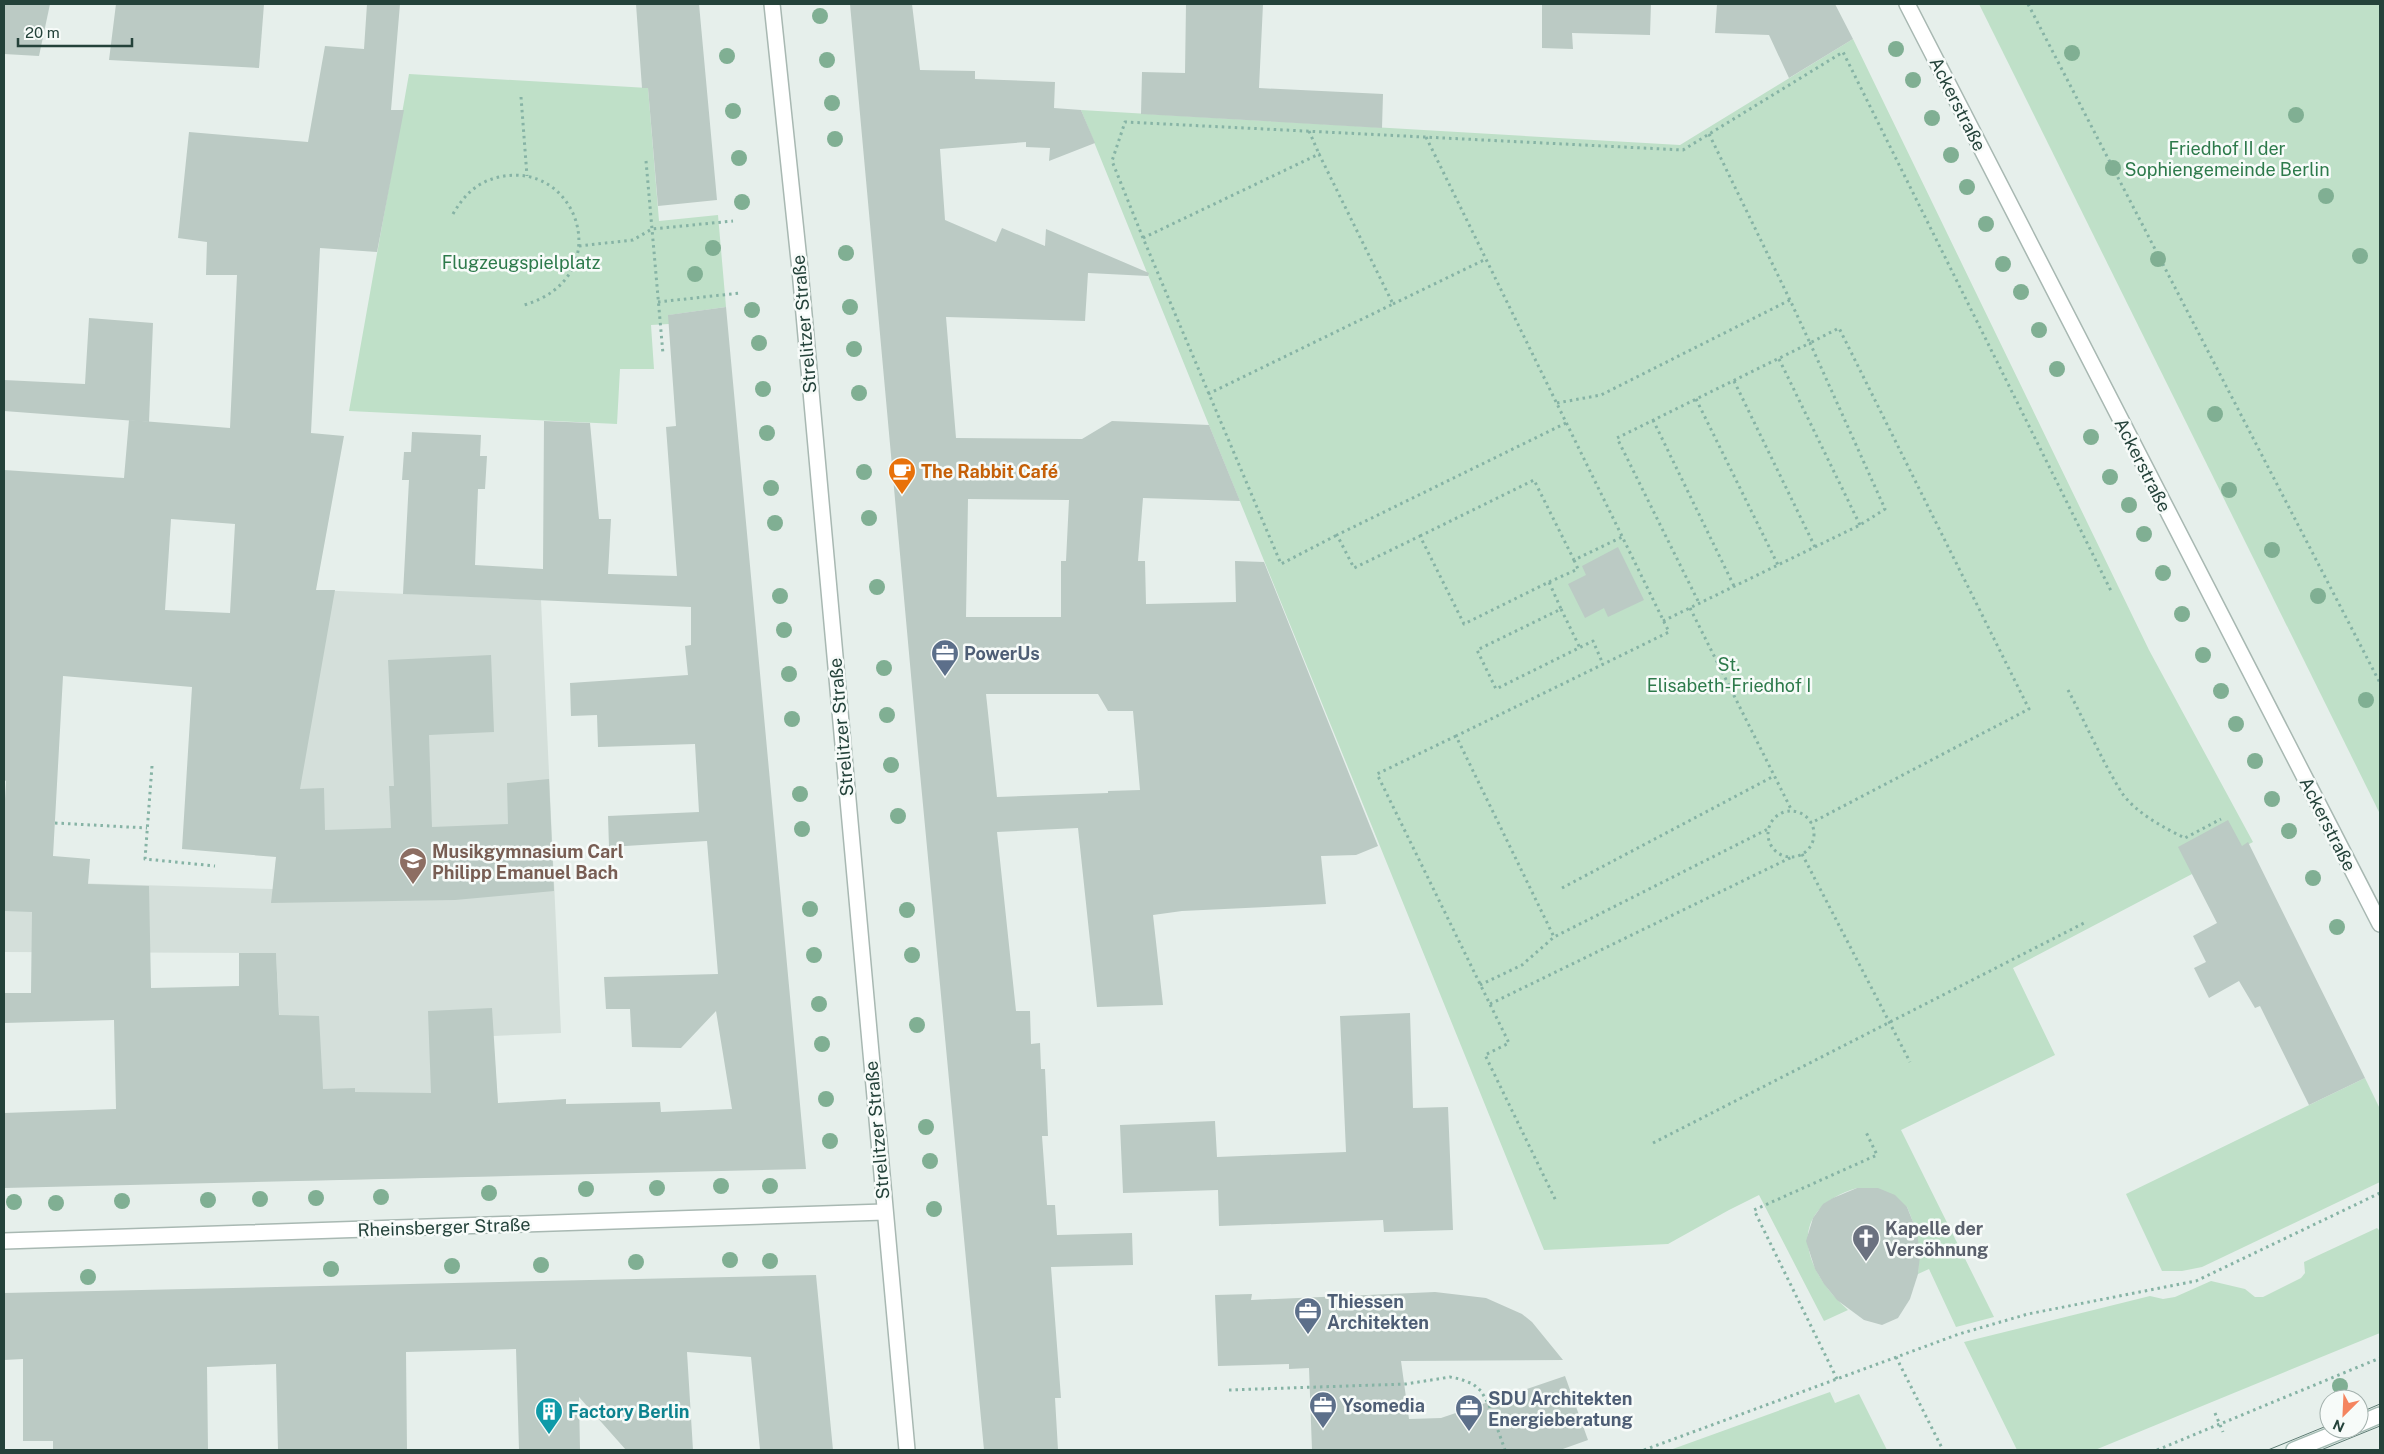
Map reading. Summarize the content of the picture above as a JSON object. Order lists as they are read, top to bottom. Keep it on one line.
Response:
{"streets":{"street":["Ackerstraße","Strelitzer Straße","Rheinsberger Straße"]},"crossings":[["Strelitzer Straße","Rheinsberger Straße"]],"parks":["Friedhof II der Sophiengemeinde Berlin","Flugzeugspielplatz","St. Elisabeth-Friedhof I"],"places":{"cafe":["The Rabbit Café"],"office":["PowerUs","Thiessen Architekten","Ysomedia","SDU Architekten Energieberatung"],"school or university":["Musikgymnasium Carl Philipp Emanuel Bach"],"church":["Kapelle der Versöhnung"],"building":["Factory Berlin"]},"scale_bar":"20 m","north":"bottom left"}
